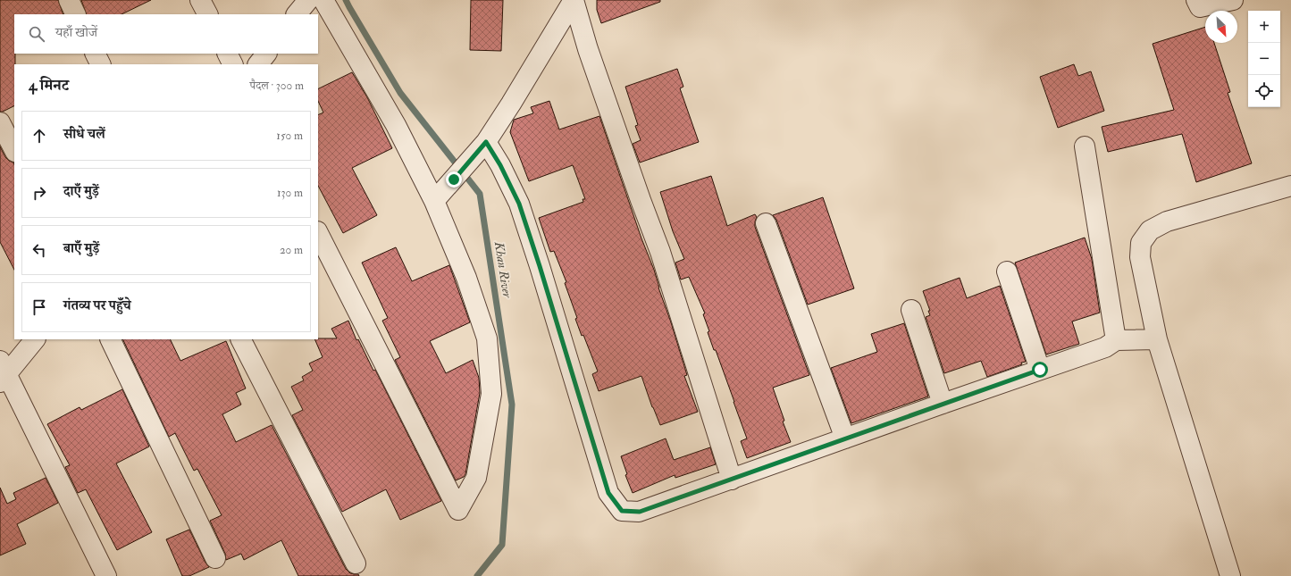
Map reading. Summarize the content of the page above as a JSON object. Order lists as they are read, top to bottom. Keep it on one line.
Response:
{"water":["Khan River"],"north":"bottom right","page":{"map_buttons":["+","−"],"search":"यहाँ खोजें","heading":["4 मिनट","पैदल · 300 m"],"list":[["सीधे चलें","150 m"],["दाएँ मुड़ें","130 m"],["बाएँ मुड़ें","20 m"],"गंतव्य पर पहुँचे"]}}
